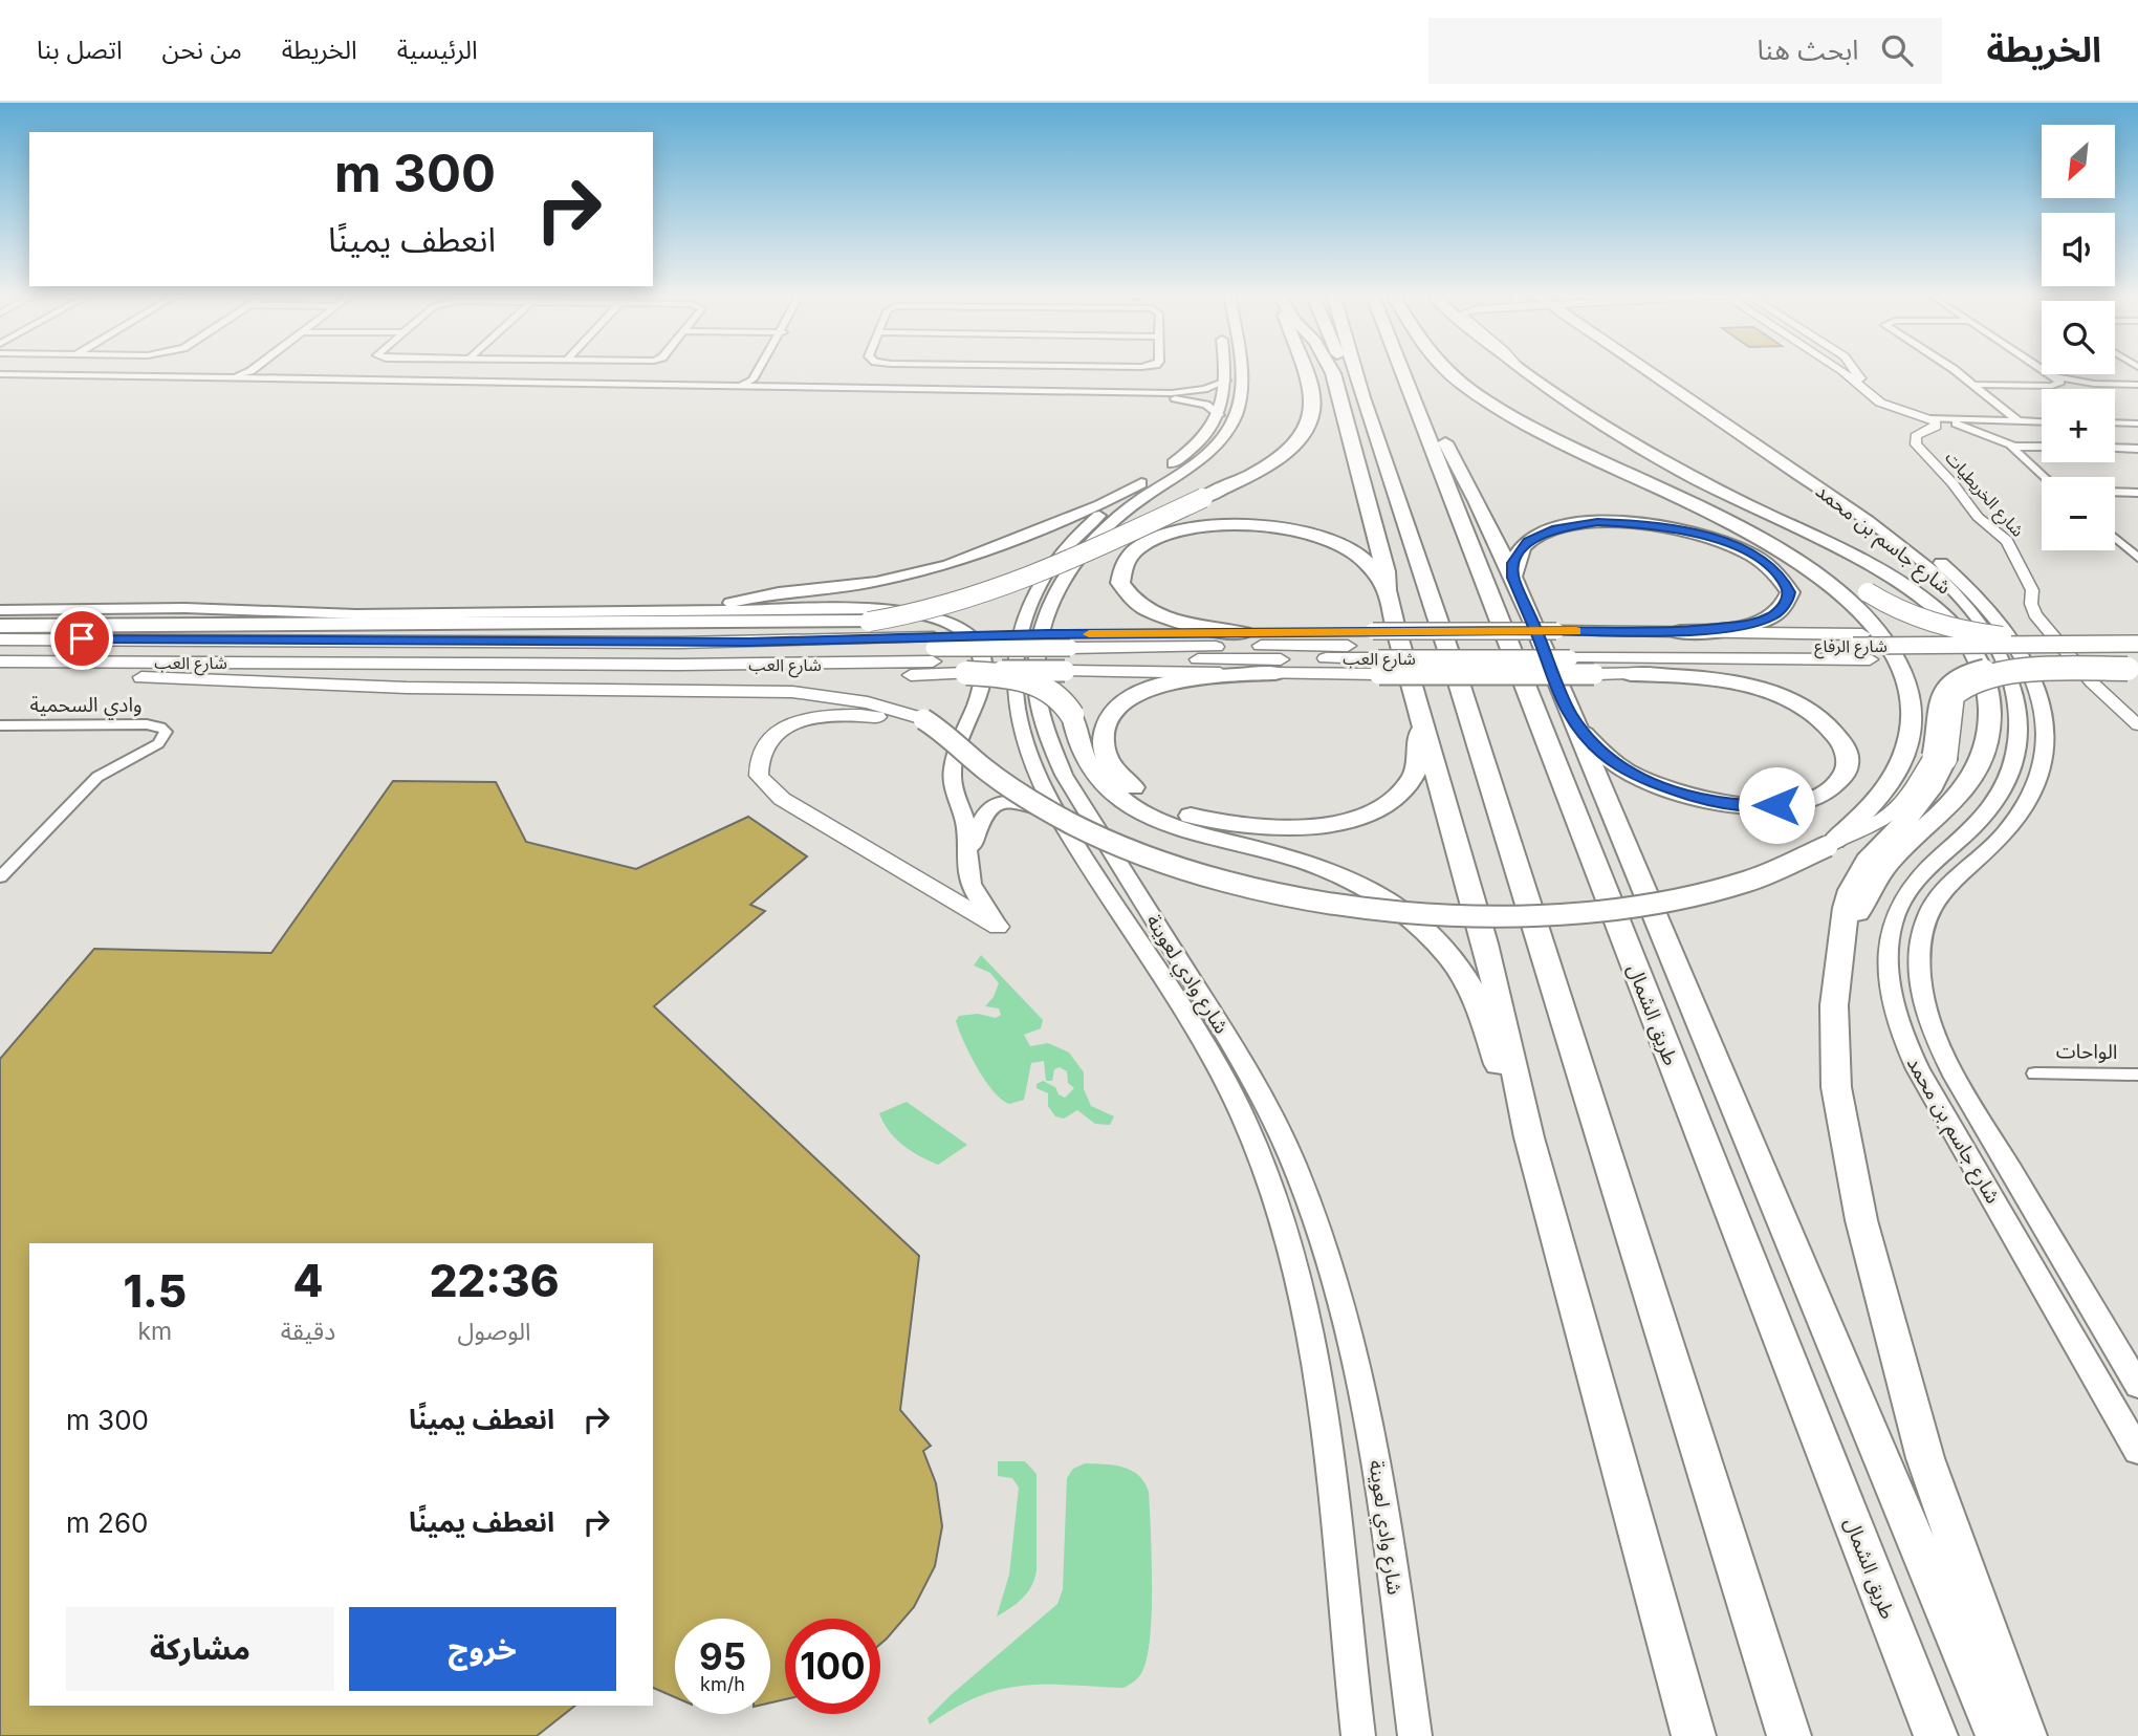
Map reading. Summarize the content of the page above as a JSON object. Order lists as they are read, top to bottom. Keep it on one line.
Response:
{"streets":{"highway":["طريق الشمال"],"main road":["شارع جاسم بن محمد","شارع الرفاع","شارع العب","شارع وادي لعوينة"],"street":["شارع الخريطيات","وادي السحمية","الواحات"]},"crossings":[["شارع الرفاع","شارع العب"]],"north":"bottom left","page":{"header":"الخريطة","search":"ابحث هنا","nav":["الرئيسية","الخريطة","من نحن","اتصل بنا"],"map_buttons":["+","−"],"turn":["300 m","انعطف يمينًا"],"eta":["22:36","الوصول","4","دقيقة","1.5","km"],"list":[{"name":"انعطف يمينًا","value":"300 m"},{"name":"انعطف يمينًا","value":"260 m"}],"buttons":["خروج","مشاركة"],"speed":"95 km/h","limit":"100"}}
